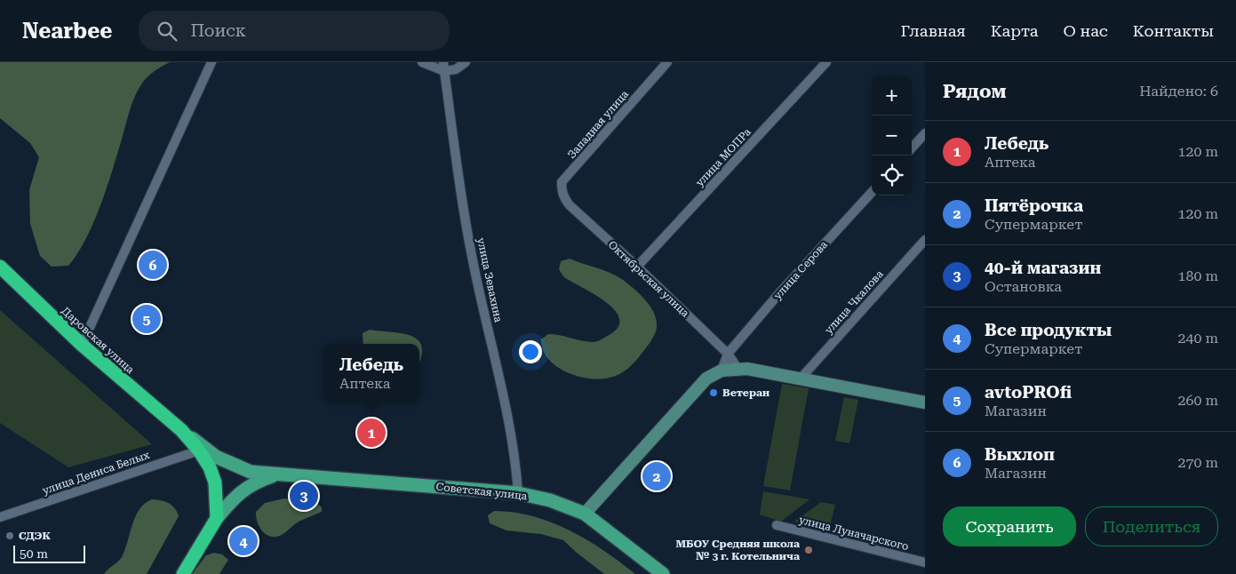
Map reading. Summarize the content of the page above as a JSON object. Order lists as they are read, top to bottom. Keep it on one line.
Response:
{"streets":{"highway":["Даровская улица"],"main road":["Советская улица"],"street":["Западная улица","улица МОПРа","улица Серова","Октябрьская улица","улица Зевахина","улица Чкалова","улица Дениса Белых","улица Луначарского"]},"crossings":[["Западная улица","Октябрьская улица"],["улица МОПРа","Октябрьская улица"],["улица Серова","Октябрьская улица"],["улица Зевахина","Советская улица"],["Даровская улица","улица Дениса Белых"],["Даровская улица","Советская улица"]],"places":["Ветеран","СДЭК","МБОУ Средняя школа № 3 г. Котельнича"],"scale_bar":"50 m","page":{"header":"Nearbee","search":"Поиск","nav":["Главная","Карта","О нас","Контакты"],"heading":["Рядом","Найдено: 6"],"map_buttons":["+","−"],"list":[{"mark":"1","name":"Лебедь","note":"Аптека","value":"120 m"},{"mark":"2","name":"Пятёрочка","note":"Супермаркет","value":"120 m"},{"mark":"3","name":"40-й магазин","note":"Остановка","value":"180 m"},{"mark":"4","name":"Все продукты","note":"Супермаркет","value":"240 m"},{"mark":"5","name":"avtoPROfi","note":"Магазин","value":"260 m"},{"mark":"6","name":"Выхлоп","note":"Магазин","value":"270 m"}],"pins":["6","5","1","2","3","4"],"popup":["Лебедь","Аптека"],"buttons":["Сохранить","Поделиться"],"scale":"50 m"}}
